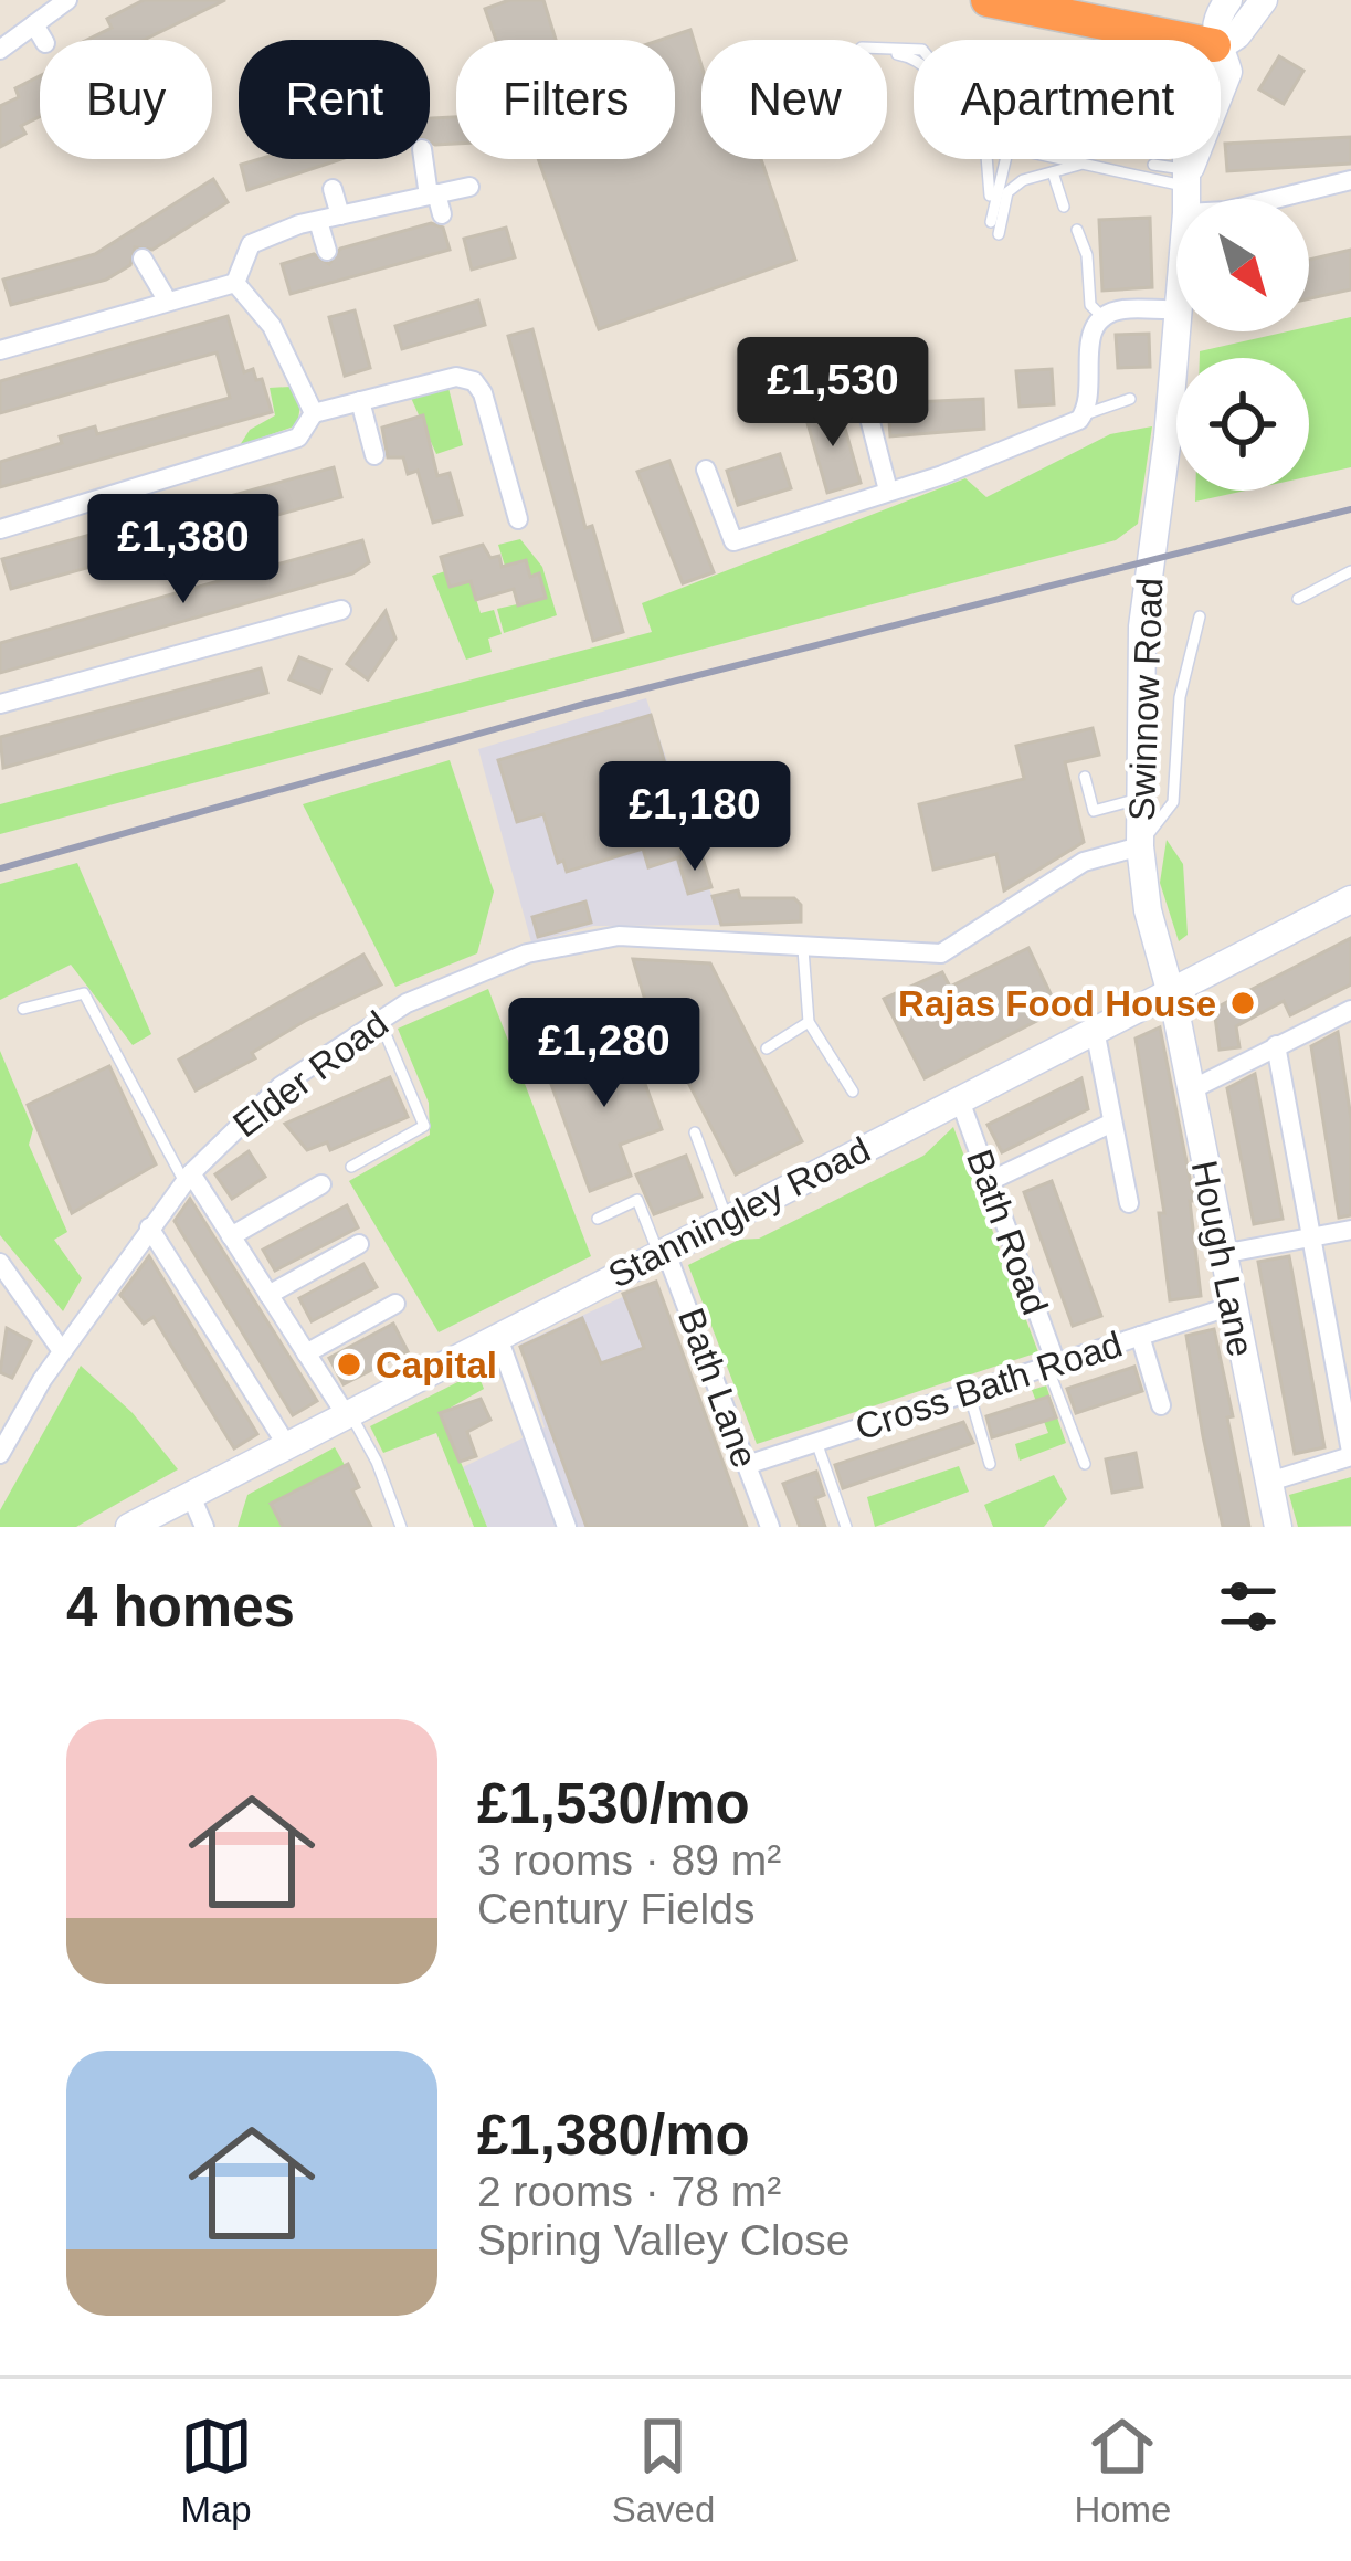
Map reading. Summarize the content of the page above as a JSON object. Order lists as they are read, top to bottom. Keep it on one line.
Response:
{"streets":{"street":["Swinnow Road","Elder Road","Stanningley Road","Bath Road","Hough Lane","Cross Bath Road","Bath Lane"]},"crossings":[["Swinnow Road","Elder Road"],["Swinnow Road","Stanningley Road"],["Swinnow Road","Hough Lane"],["Stanningley Road","Bath Road"],["Stanningley Road","Hough Lane"],["Stanningley Road","Bath Lane"],["Bath Road","Cross Bath Road"],["Hough Lane","Cross Bath Road"],["Cross Bath Road","Bath Lane"]],"places":["Rajas Food House","Capital"],"north":"bottom right","page":{"chip":["Buy","Rent","Filters","New","Apartment"],"price":["£1,530","£1,380","£1,180","£1,280"],"heading":"4 homes","list":[{"name":"£1,530/mo","note":"3 rooms · 89 m² · Century Fields"},{"name":"£1,380/mo","note":"2 rooms · 78 m² · Spring Valley Close"}],"tabs":["Map","Saved","Home"]}}
